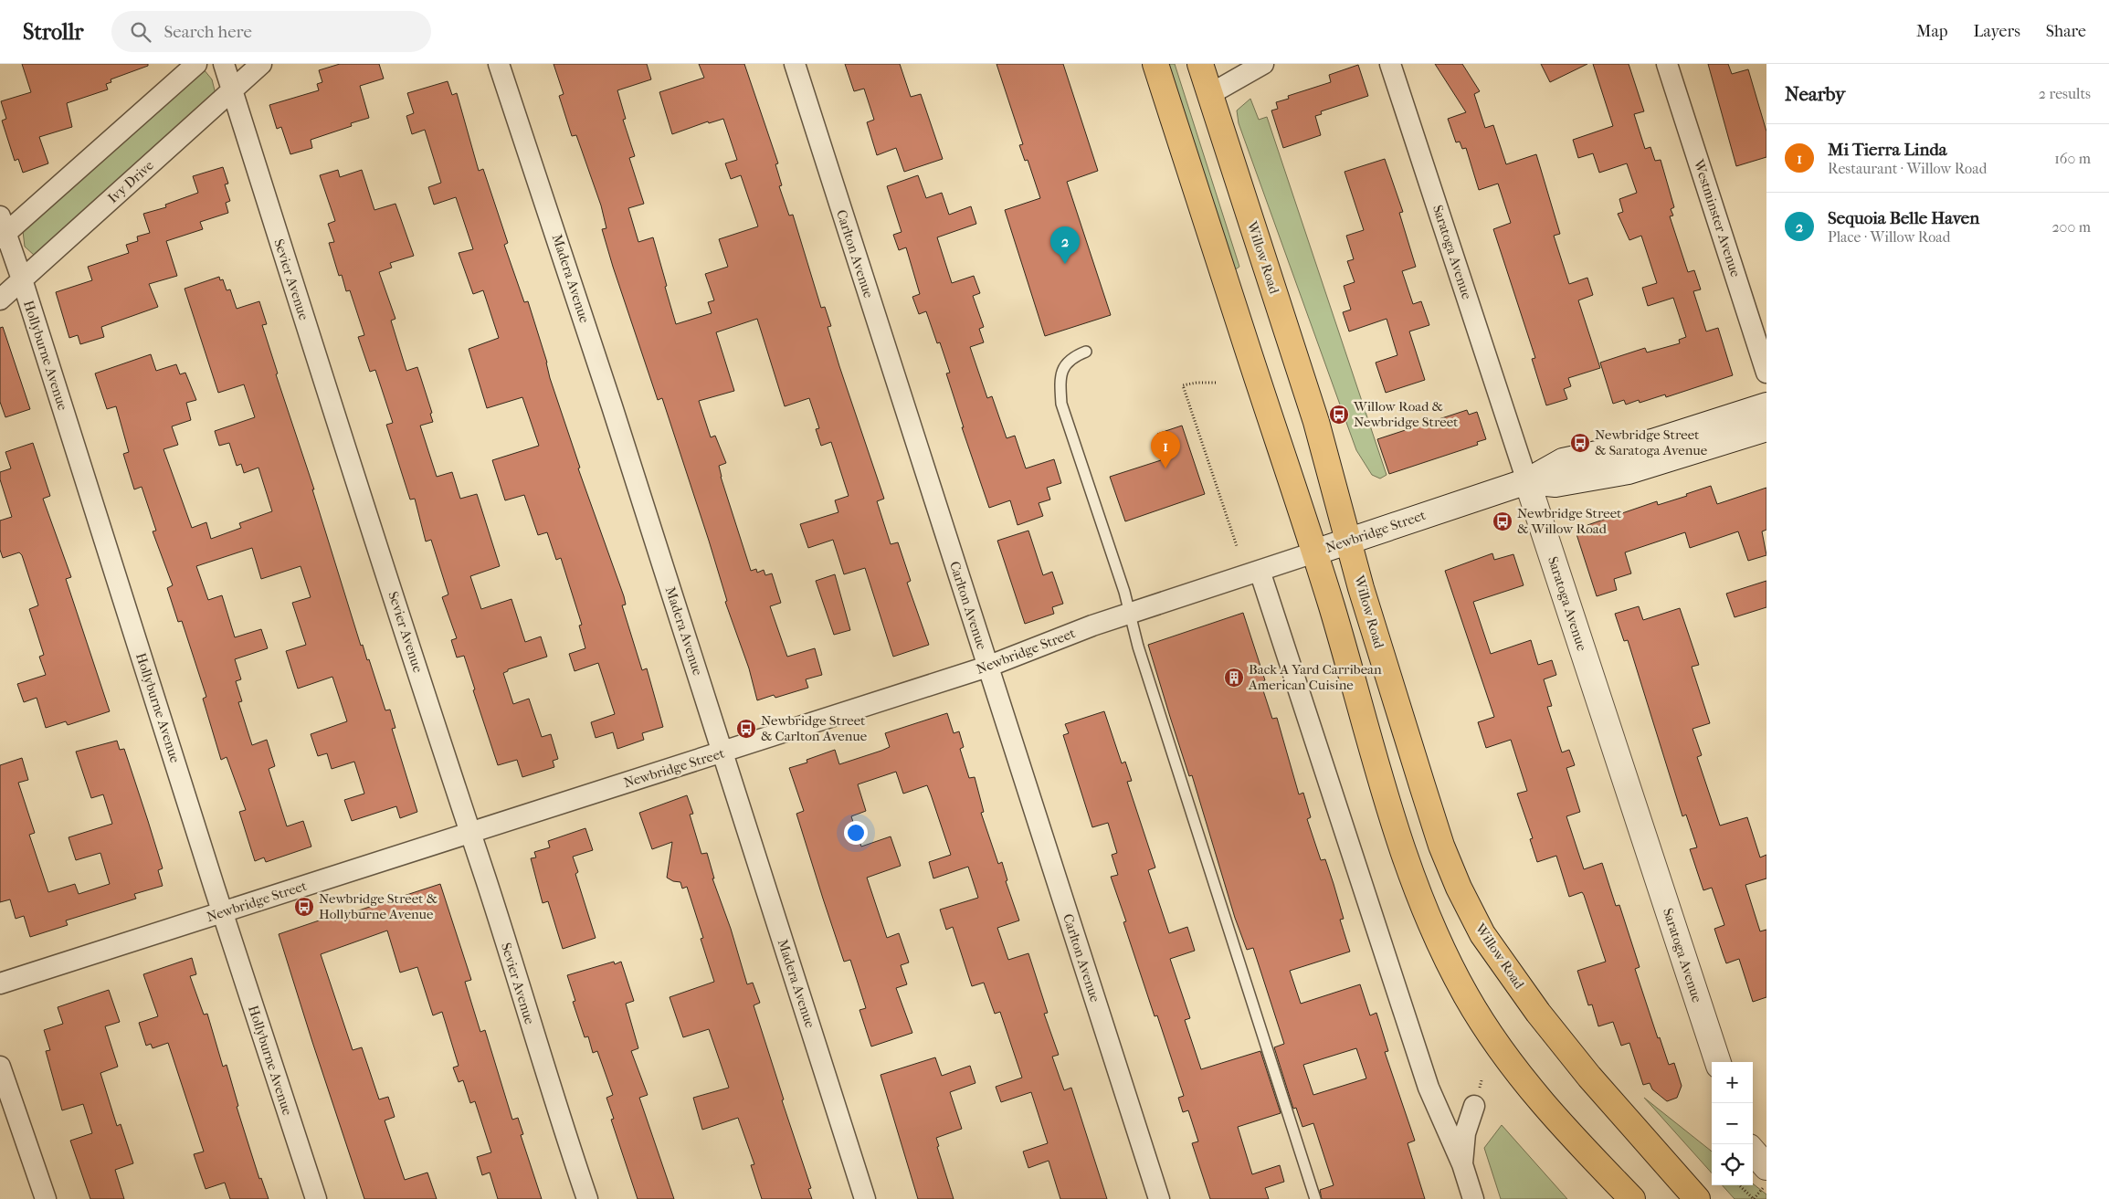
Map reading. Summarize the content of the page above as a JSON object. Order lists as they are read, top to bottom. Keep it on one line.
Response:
{"streets":{"main road":["Saratoga Avenue","Willow Road","Newbridge Street"],"street":["Ivy Drive","Westminster Avenue","Carlton Avenue","Madera Avenue","Sevier Avenue","Hollyburne Avenue"]},"crossings":[["Ivy Drive","Sevier Avenue"],["Ivy Drive","Hollyburne Avenue"],["Saratoga Avenue","Newbridge Street"],["Carlton Avenue","Newbridge Street"],["Willow Road","Newbridge Street"],["Madera Avenue","Newbridge Street"],["Sevier Avenue","Newbridge Street"],["Hollyburne Avenue","Newbridge Street"]],"places":{"bus stop":["Willow Road & Newbridge Street","Newbridge Street & Saratoga Avenue","Newbridge Street & Willow Road","Newbridge Street & Carlton Avenue","Newbridge Street & Hollyburne Avenue"],"building":["Back A Yard Carribean American Cuisine"]},"page":{"header":"Strollr","search":"Search here","nav":["Map","Layers","Share"],"heading":["Nearby","2 results"],"list":[{"mark":"1","name":"Mi Tierra Linda","note":"Restaurant · Willow Road","value":"160 m"},{"mark":"2","name":"Sequoia Belle Haven","note":"Place · Willow Road","value":"200 m"}],"pins":["2","1"],"map_buttons":["+","−"]}}
